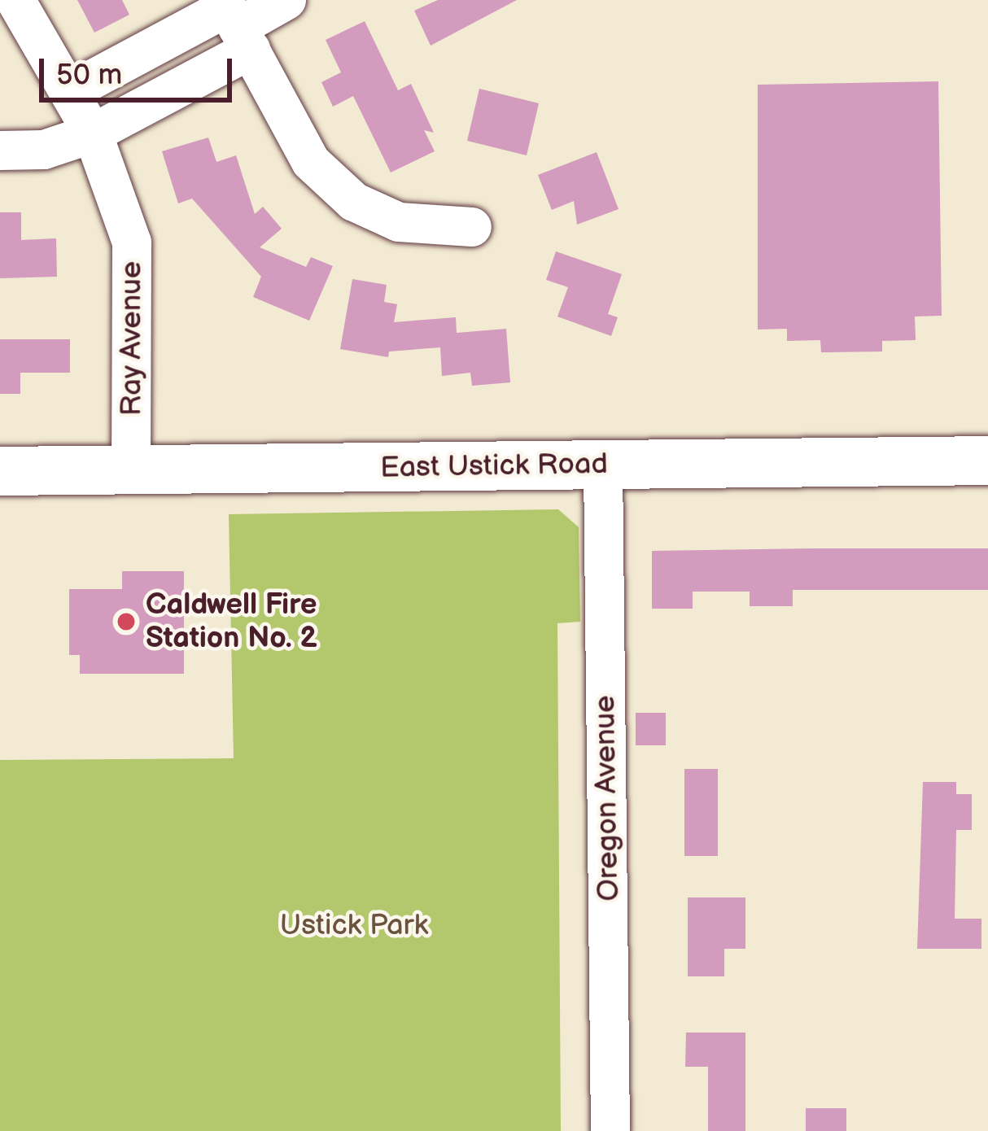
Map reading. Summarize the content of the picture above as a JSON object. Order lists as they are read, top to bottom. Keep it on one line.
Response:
{"streets":{"main road":["East Ustick Road"],"street":["Ray Avenue","Oregon Avenue"]},"crossings":[["Ray Avenue","East Ustick Road"],["East Ustick Road","Oregon Avenue"]],"parks":["Ustick Park"],"places":["Caldwell Fire Station No. 2"],"scale_bar":"50 m"}
